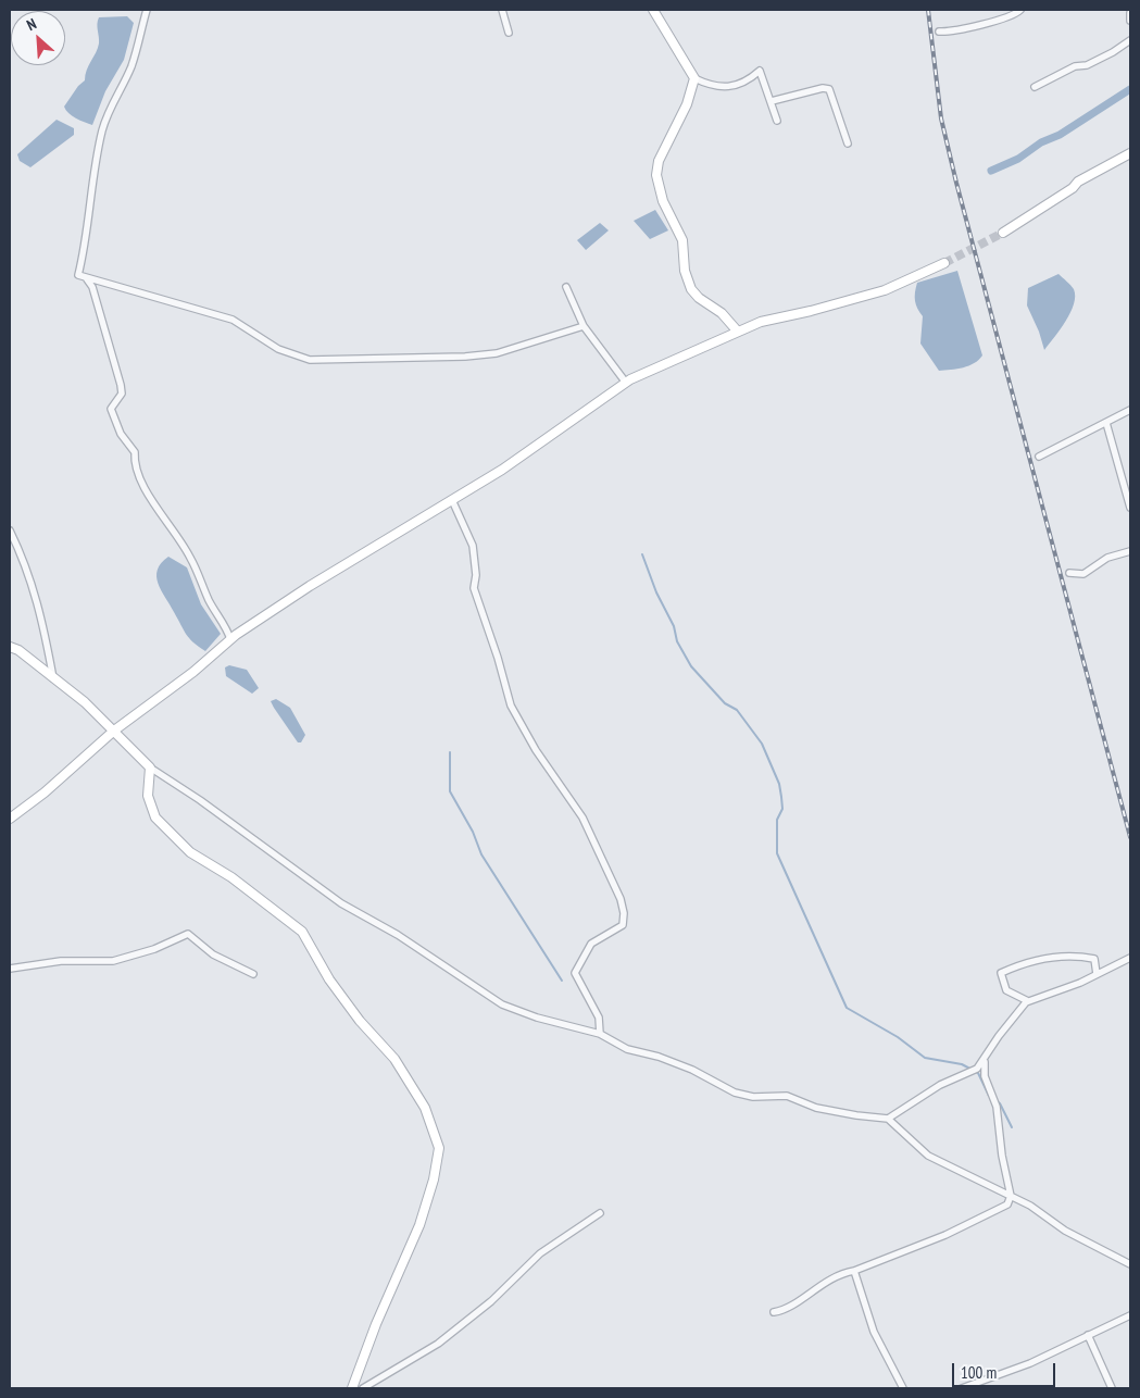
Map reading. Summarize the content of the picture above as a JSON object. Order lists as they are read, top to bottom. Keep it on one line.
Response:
{"scale_bar":"100 m","north":"top left"}
